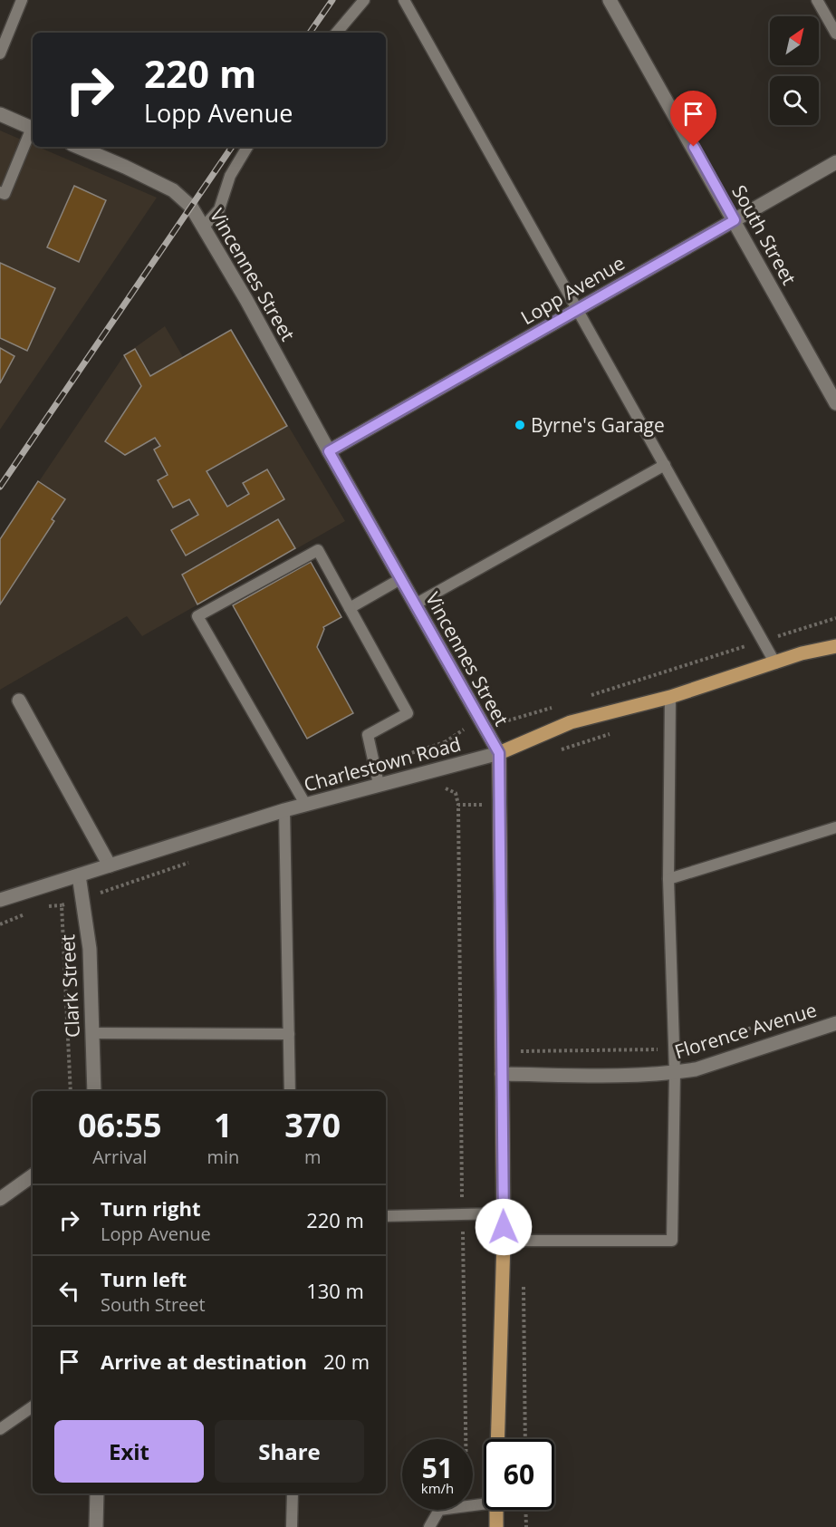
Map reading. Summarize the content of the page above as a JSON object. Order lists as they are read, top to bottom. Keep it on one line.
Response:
{"streets":{"main road":["Vincennes Street","Charlestown Road"],"street":["South Street","Lopp Avenue","Clark Street","Florence Avenue"]},"crossings":[["South Street","Lopp Avenue"],["Vincennes Street","Lopp Avenue"],["Vincennes Street","Charlestown Road"],["Vincennes Street","Florence Avenue"],["Charlestown Road","Clark Street"]],"places":["Byrne's Garage"],"north":"top right","page":{"turn":["220 m","Lopp Avenue"],"eta":["06:55","Arrival","1","min","370","m"],"list":[{"name":"Turn right","note":"Lopp Avenue","value":"220 m"},{"name":"Turn left","note":"South Street","value":"130 m"},{"name":"Arrive at destination","value":"20 m"}],"buttons":["Exit","Share"],"speed":"51 km/h","limit":"60"}}
